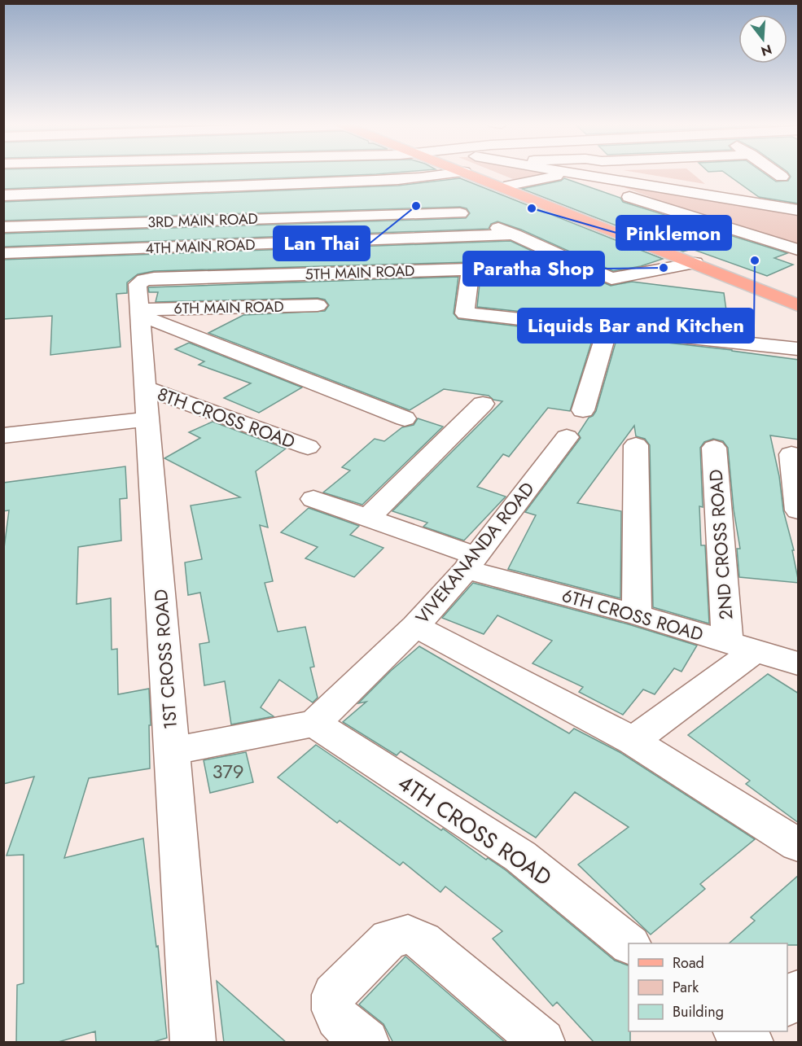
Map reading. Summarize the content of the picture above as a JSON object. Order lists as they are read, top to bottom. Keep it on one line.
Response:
{"streets":{"street":["3RD MAIN ROAD","4TH MAIN ROAD","5TH MAIN ROAD","6TH MAIN ROAD","8TH CROSS ROAD","2ND CROSS ROAD","VIVEKANANDA ROAD","6TH CROSS ROAD","1ST CROSS ROAD","4TH CROSS ROAD"]},"crossings":[["5TH MAIN ROAD","1ST CROSS ROAD"],["6TH MAIN ROAD","1ST CROSS ROAD"],["8TH CROSS ROAD","1ST CROSS ROAD"],["2ND CROSS ROAD","6TH CROSS ROAD"],["VIVEKANANDA ROAD","6TH CROSS ROAD"],["VIVEKANANDA ROAD","4TH CROSS ROAD"]],"places":["Lan Thai","Pinklemon","Liquids Bar and Kitchen","Paratha Shop"],"house_numbers":["379"],"legend":["Road","Park","Building"],"north":"bottom"}
